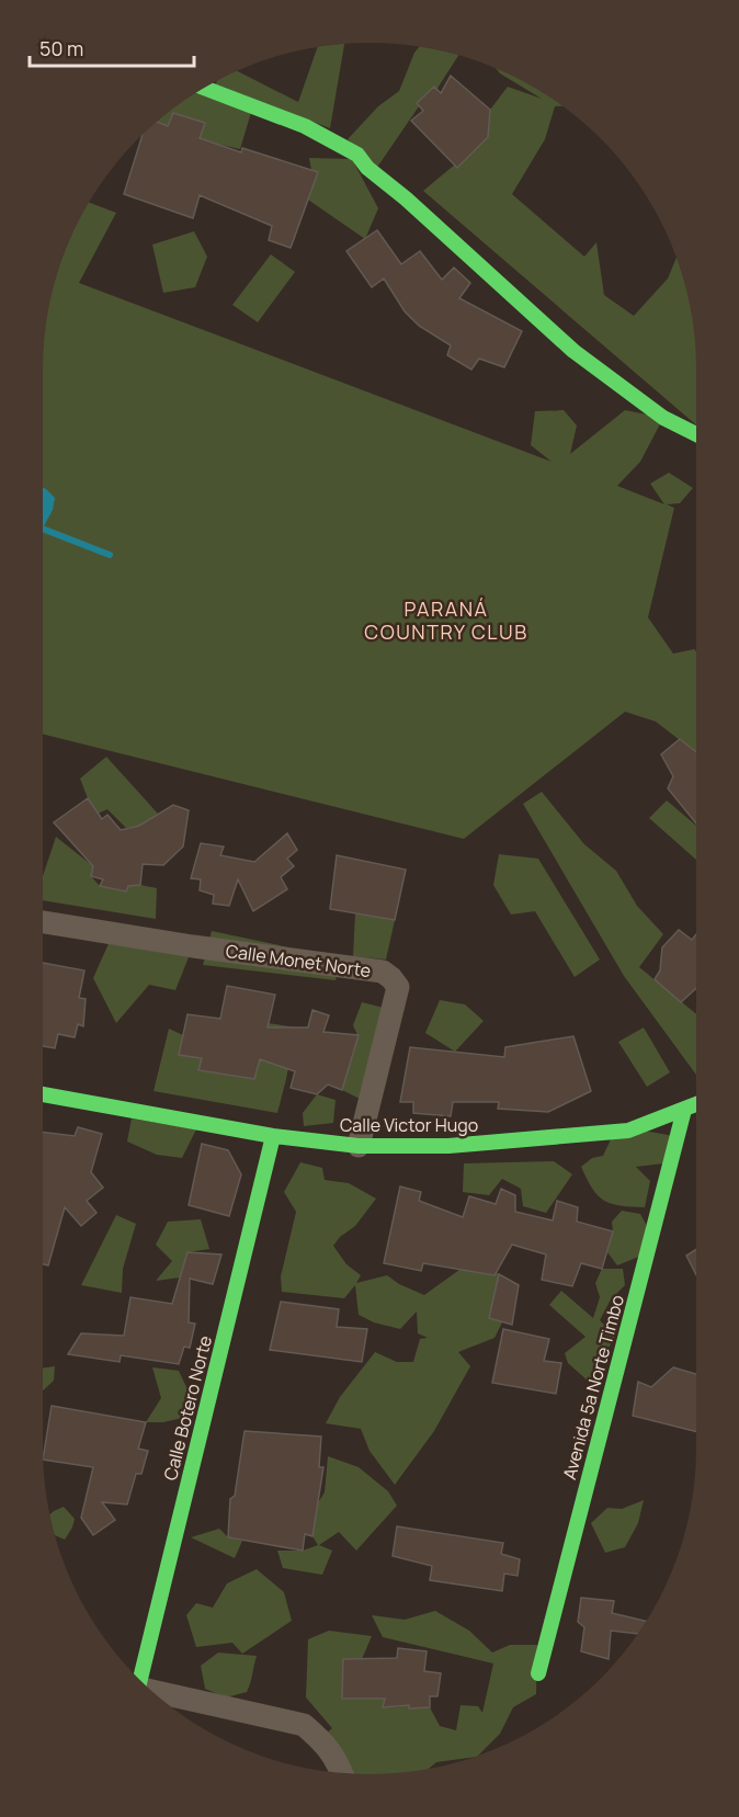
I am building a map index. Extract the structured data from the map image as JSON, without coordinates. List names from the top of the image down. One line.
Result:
{"streets":{"street":["Calle Monet Norte","Calle Victor Hugo","Avenida 5a Norte Timbo","Calle Botero Norte"]},"crossings":[["Calle Monet Norte","Calle Victor Hugo"],["Calle Victor Hugo","Avenida 5a Norte Timbo"],["Calle Victor Hugo","Calle Botero Norte"]],"districts":["PARANÁ COUNTRY CLUB"],"scale_bar":"50 m"}
